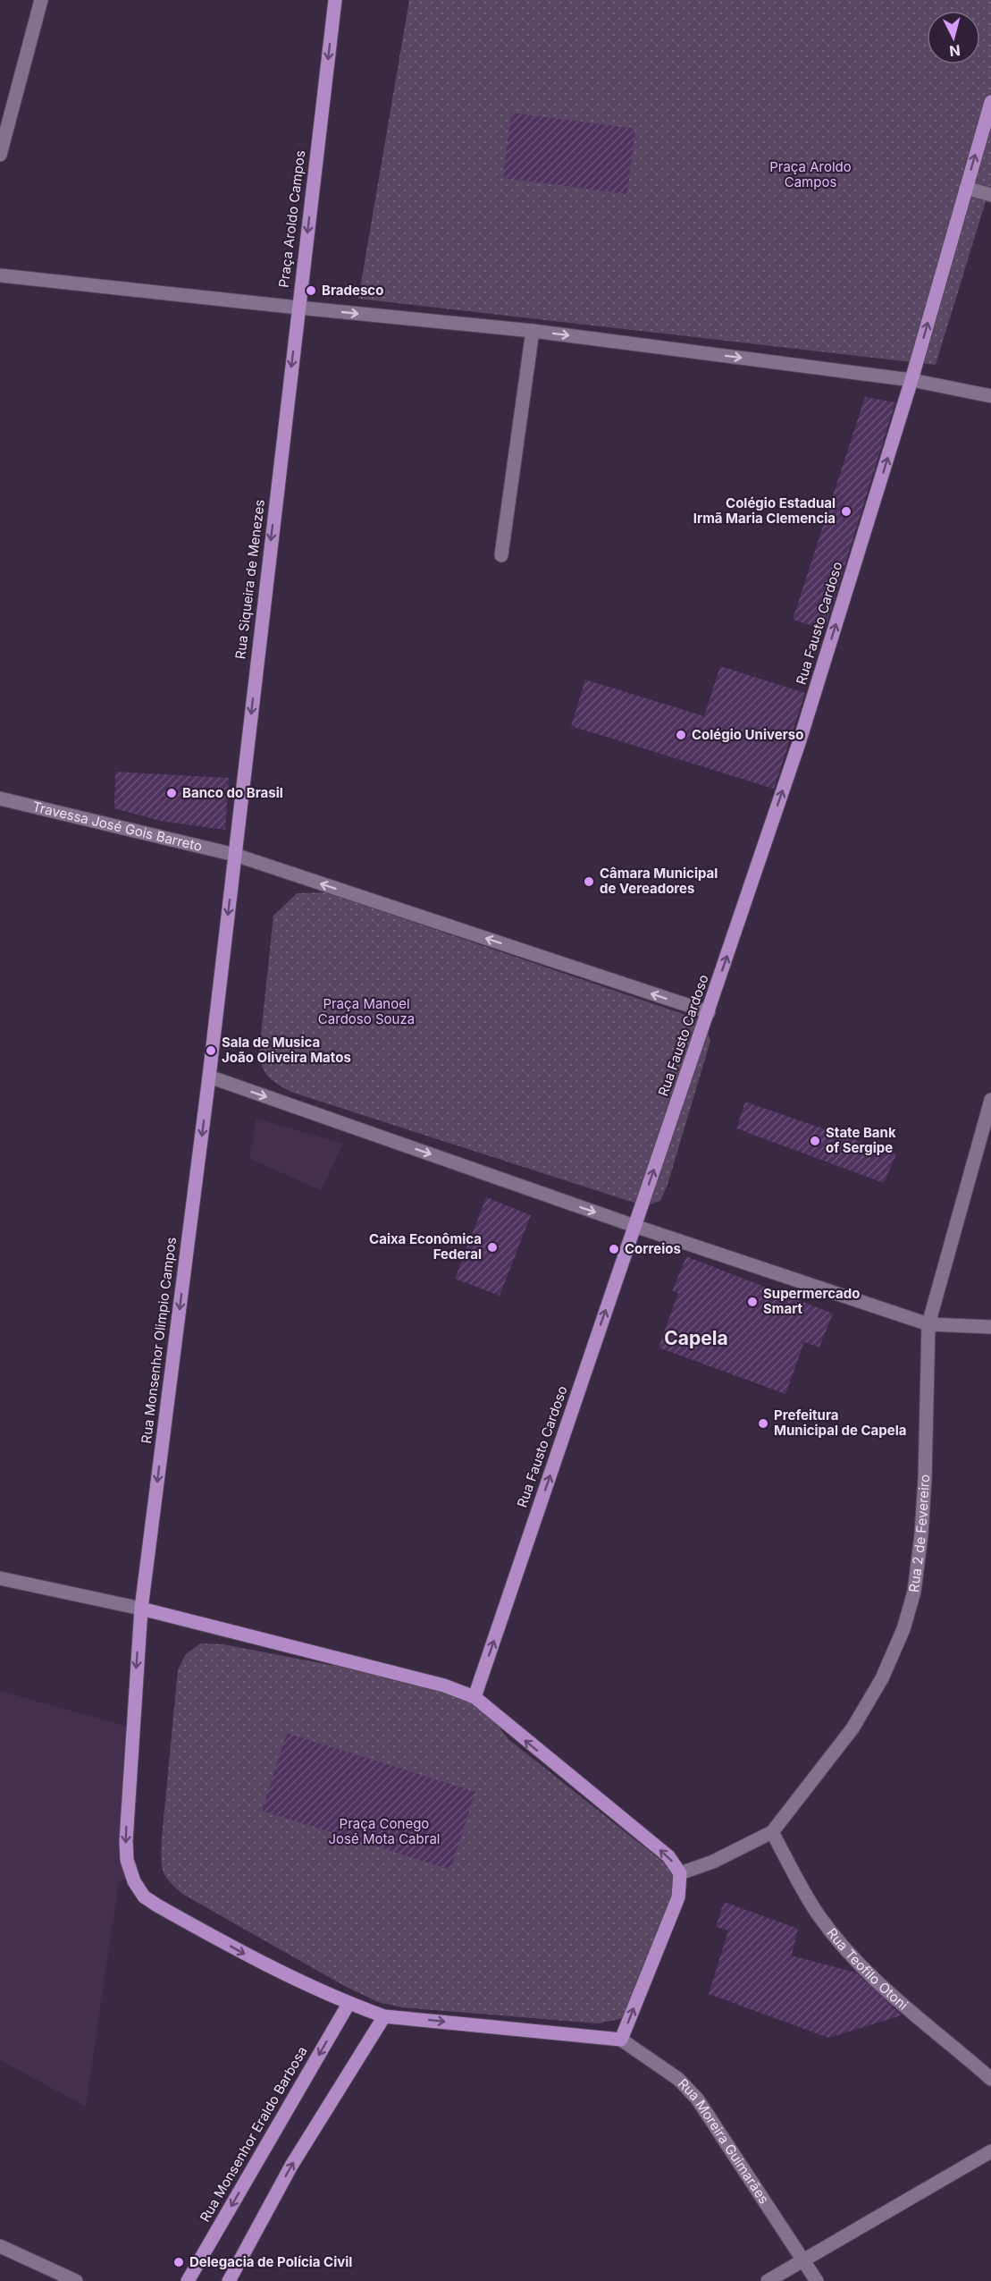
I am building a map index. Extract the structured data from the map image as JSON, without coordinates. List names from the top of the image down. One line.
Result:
{"streets":{"main road":["Praça Aroldo Campos","Rua Siqueira de Menezes","Rua Fausto Cardoso","Rua Monsenhor Olimpio Campos","Rua Monsenhor Eraldo Barbosa"],"street":["Travessa José Gois Barreto","Rua 2 de Fevereiro","Rua Teofilo Otoni","Rua Moreira Guimarães"]},"crossings":[["Praça Aroldo Campos","Rua Siqueira de Menezes"],["Rua Siqueira de Menezes","Travessa José Gois Barreto"],["Rua 2 de Fevereiro","Rua Teofilo Otoni"]],"one_way":["Praça Aroldo Campos","Rua Siqueira de Menezes","Rua Fausto Cardoso","Rua Monsenhor Olimpio Campos"],"districts":["Capela"],"parks":["Praça Aroldo Campos","Praça Manoel Cardoso Souza","Praça Conego José Mota Cabral"],"places":["Bradesco","Colégio Estadual Irmã Maria Clemencia","Colégio Universo","Banco do Brasil","Câmara Municipal de Vereadores","Sala de Musica João Oliveira Matos","State Bank of Sergipe","Caixa Econômica Federal","Correios","Supermercado Smart","Prefeitura Municipal de Capela","Delegacia de Polícia Civil"],"north":"bottom"}
